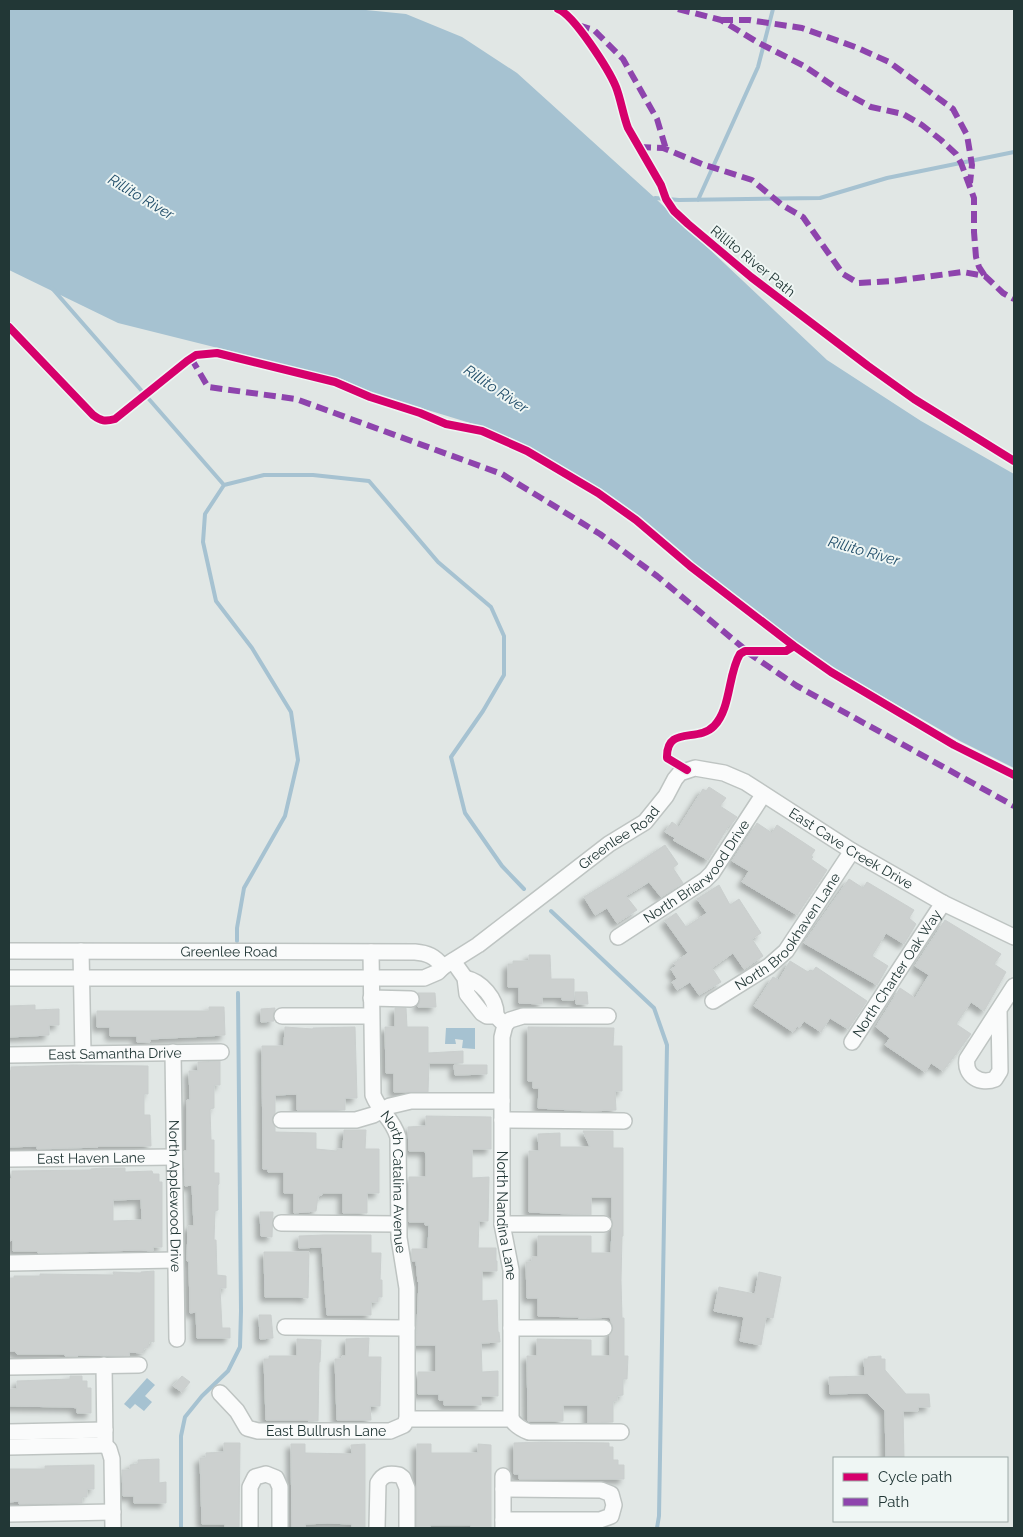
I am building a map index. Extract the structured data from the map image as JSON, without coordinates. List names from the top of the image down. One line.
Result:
{"streets":{"street":["Greenlee Road","East Cave Creek Drive","North Briarwood Drive","North Brookhaven Lane","North Charter Oak Way","East Samantha Drive","East Haven Lane","North Catalina Avenue","North Applewood Drive","North Nandina Lane","East Bullrush Lane"],"cycle path":["Rillito River Path"]},"crossings":[["Greenlee Road","East Cave Creek Drive"],["Greenlee Road","North Catalina Avenue"],["East Cave Creek Drive","North Briarwood Drive"],["East Cave Creek Drive","North Brookhaven Lane"],["East Cave Creek Drive","North Charter Oak Way"],["East Samantha Drive","North Applewood Drive"],["East Haven Lane","North Applewood Drive"],["North Catalina Avenue","East Bullrush Lane"]],"water":["Rillito River"],"legend":["Cycle path","Path"]}
